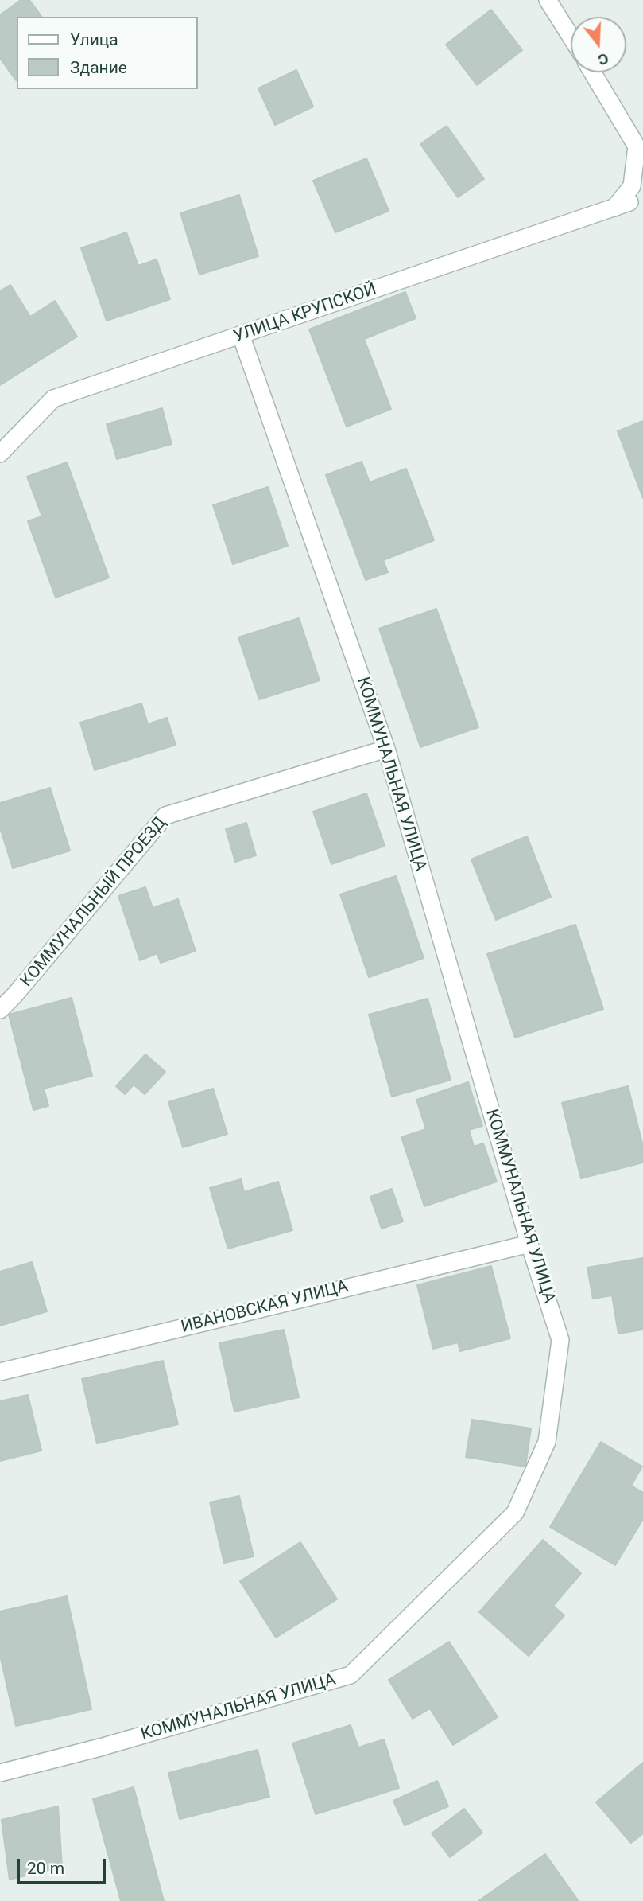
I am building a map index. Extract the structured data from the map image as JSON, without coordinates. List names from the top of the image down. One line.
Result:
{"streets":{"street":["УЛИЦА КРУПСКОЙ","КОММУНАЛЬНАЯ УЛИЦА","КОММУНАЛЬНЫЙ ПРОЕЗД","ИВАНОВСКАЯ УЛИЦА"]},"crossings":[["УЛИЦА КРУПСКОЙ","КОММУНАЛЬНАЯ УЛИЦА"],["КОММУНАЛЬНАЯ УЛИЦА","КОММУНАЛЬНЫЙ ПРОЕЗД"],["КОММУНАЛЬНАЯ УЛИЦА","ИВАНОВСКАЯ УЛИЦА"]],"legend":["Улица","Здание"],"scale_bar":"20 m","north":"bottom"}
